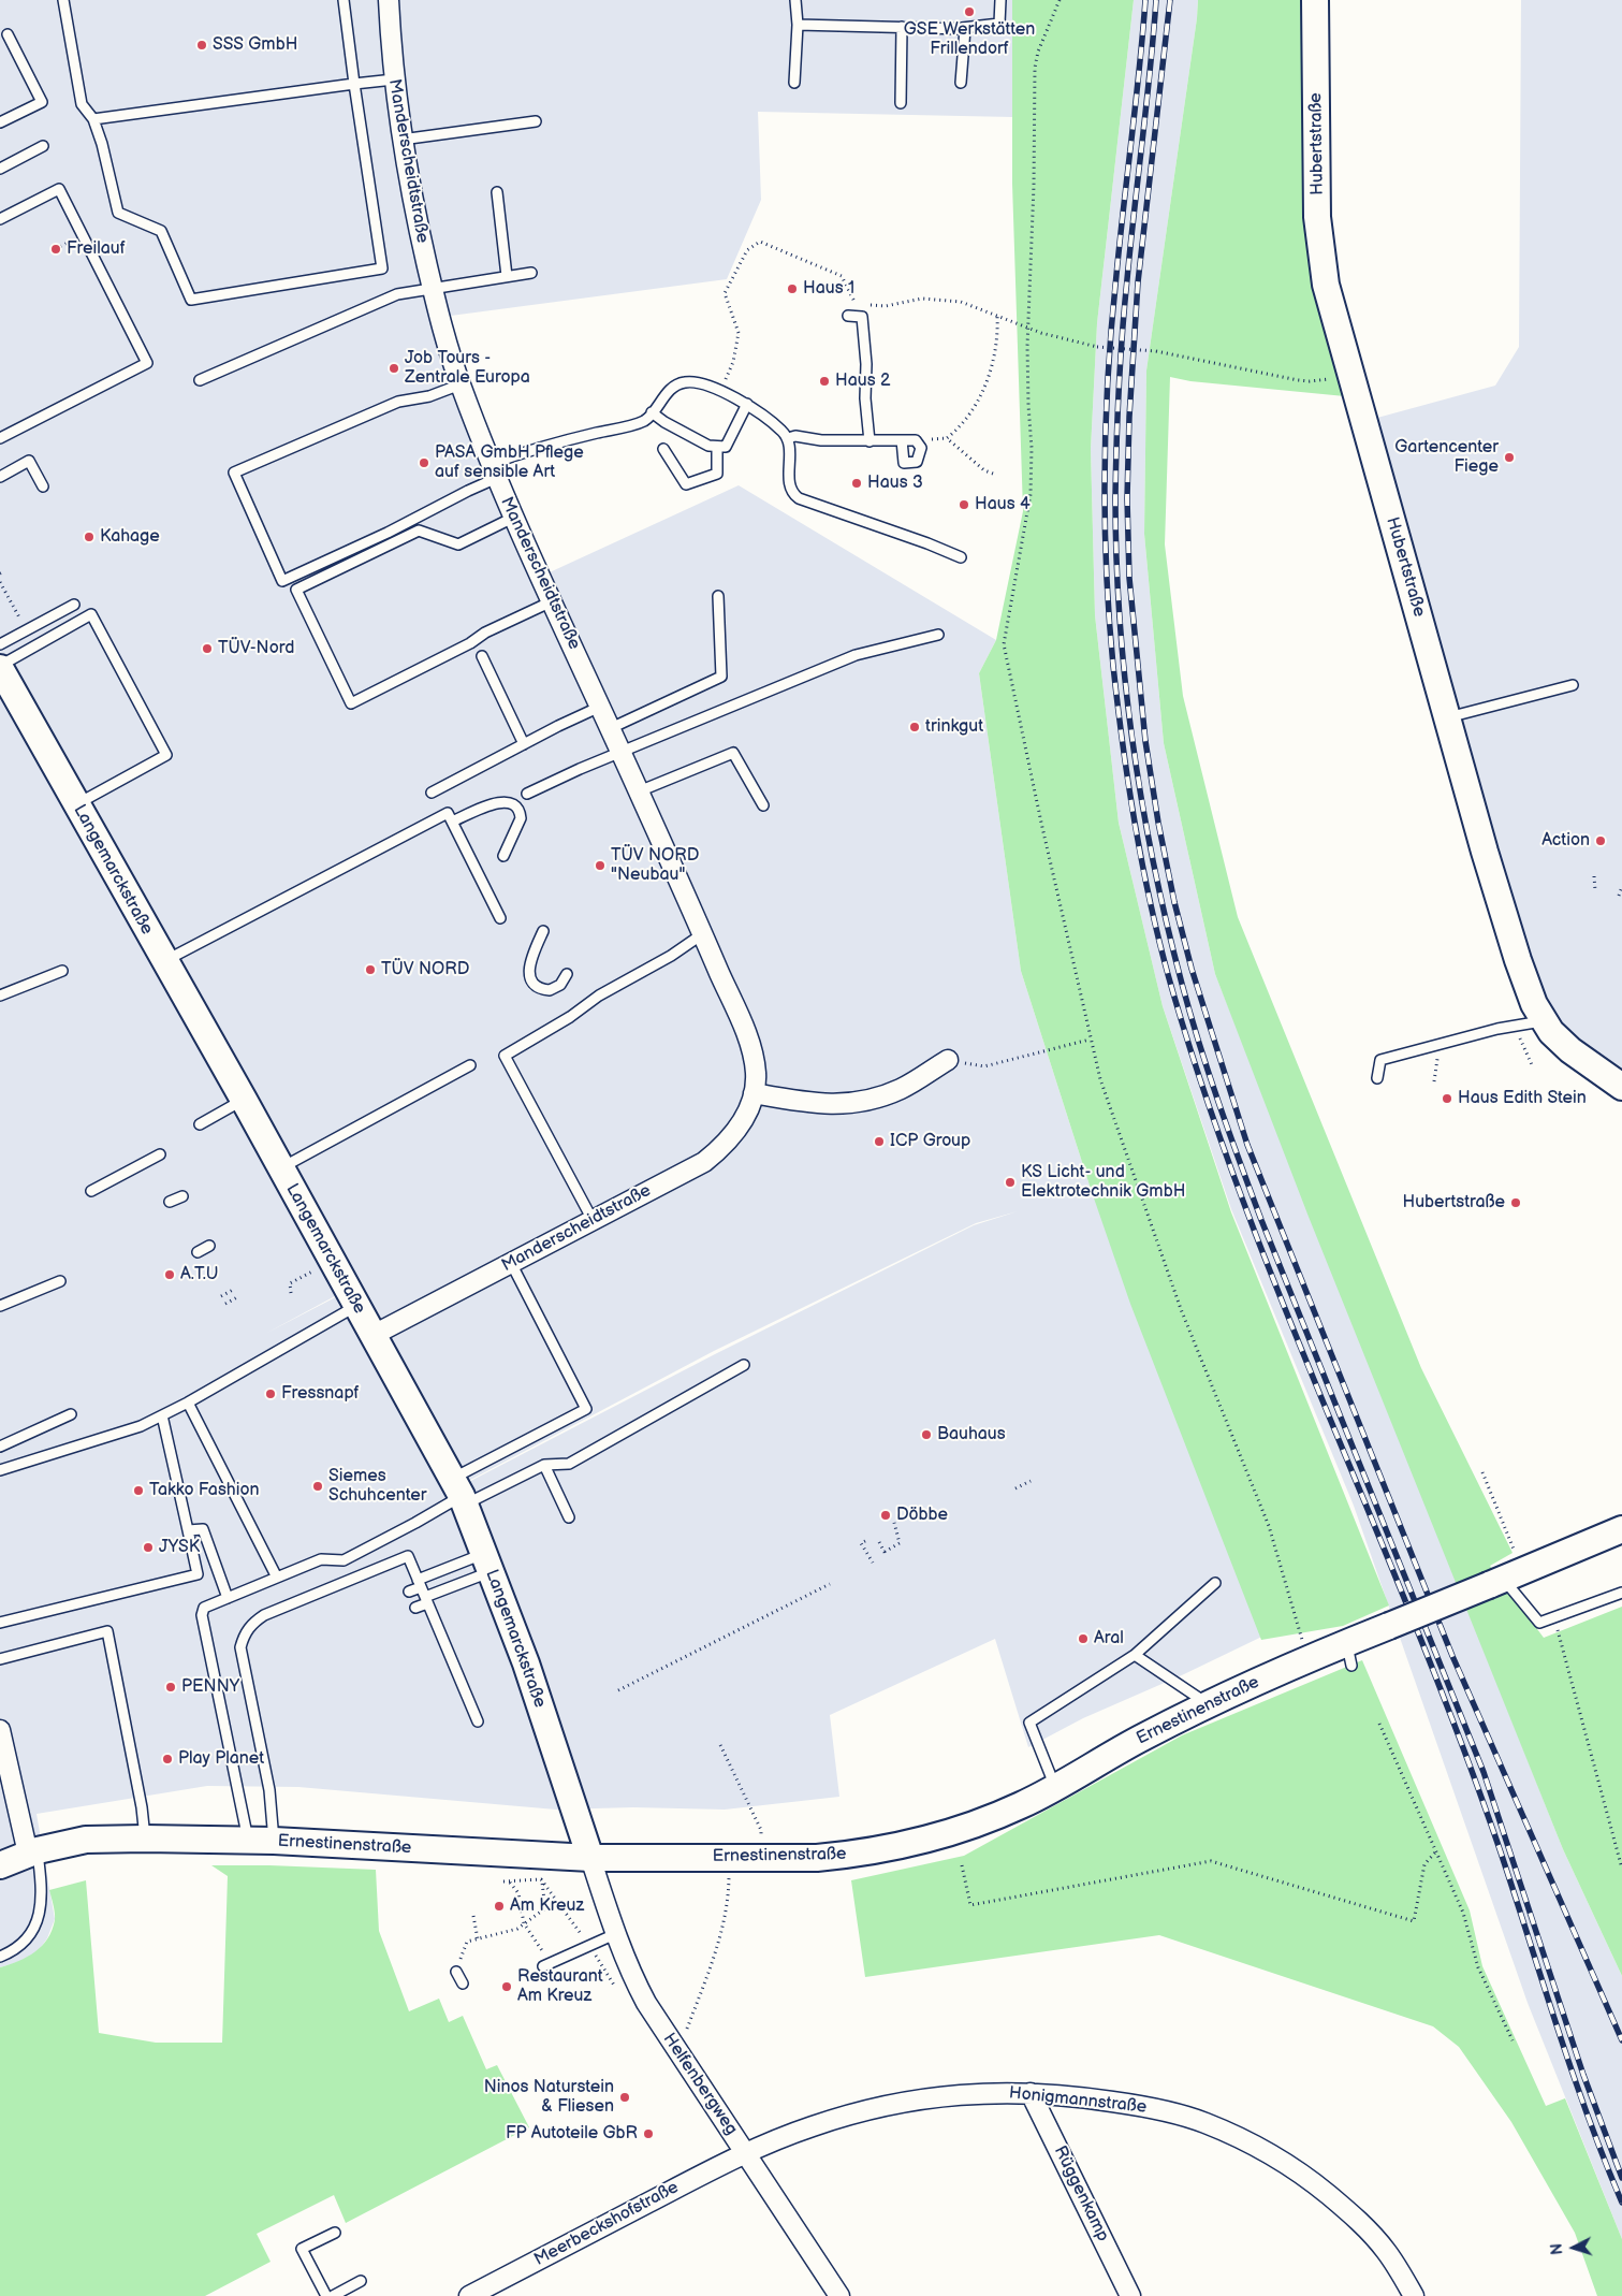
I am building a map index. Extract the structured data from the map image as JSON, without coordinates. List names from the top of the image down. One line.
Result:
{"streets":{"street":["Hubertstraße","Manderscheidtstraße","Langemarckstraße","Ernestinenstraße","Helfenbergweg","Honigmannstraße","Rüggenkamp","Meerbeckshofstraße"]},"crossings":[["Manderscheidtstraße","Langemarckstraße"],["Langemarckstraße","Ernestinenstraße"],["Langemarckstraße","Helfenbergweg"],["Ernestinenstraße","Helfenbergweg"],["Helfenbergweg","Honigmannstraße"],["Helfenbergweg","Meerbeckshofstraße"],["Honigmannstraße","Rüggenkamp"],["Honigmannstraße","Meerbeckshofstraße"]],"places":["GSE Werkstätten Frillendorf","SSS GmbH","Freilauf","Haus 1","Job Tours - Zentrale Europa","Haus 2","Gartencenter Fiege","PASA GmbH Pflege auf sensible Art","Haus 3","Haus 4","Kahage","TÜV-Nord","trinkgut","Action","TÜV NORD \"Neubau\"","TÜV NORD","Haus Edith Stein","ICP Group","KS Licht- und Elektrotechnik GmbH","Hubertstraße","A.T.U","Fressnapf","Bauhaus","Siemes Schuhcenter","Takko Fashion","Döbbe","JYSK","Aral","PENNY","Play Planet","Am Kreuz","Restaurant Am Kreuz","Ninos Naturstein & Fliesen","FP Autoteile GbR"],"north":"left"}
